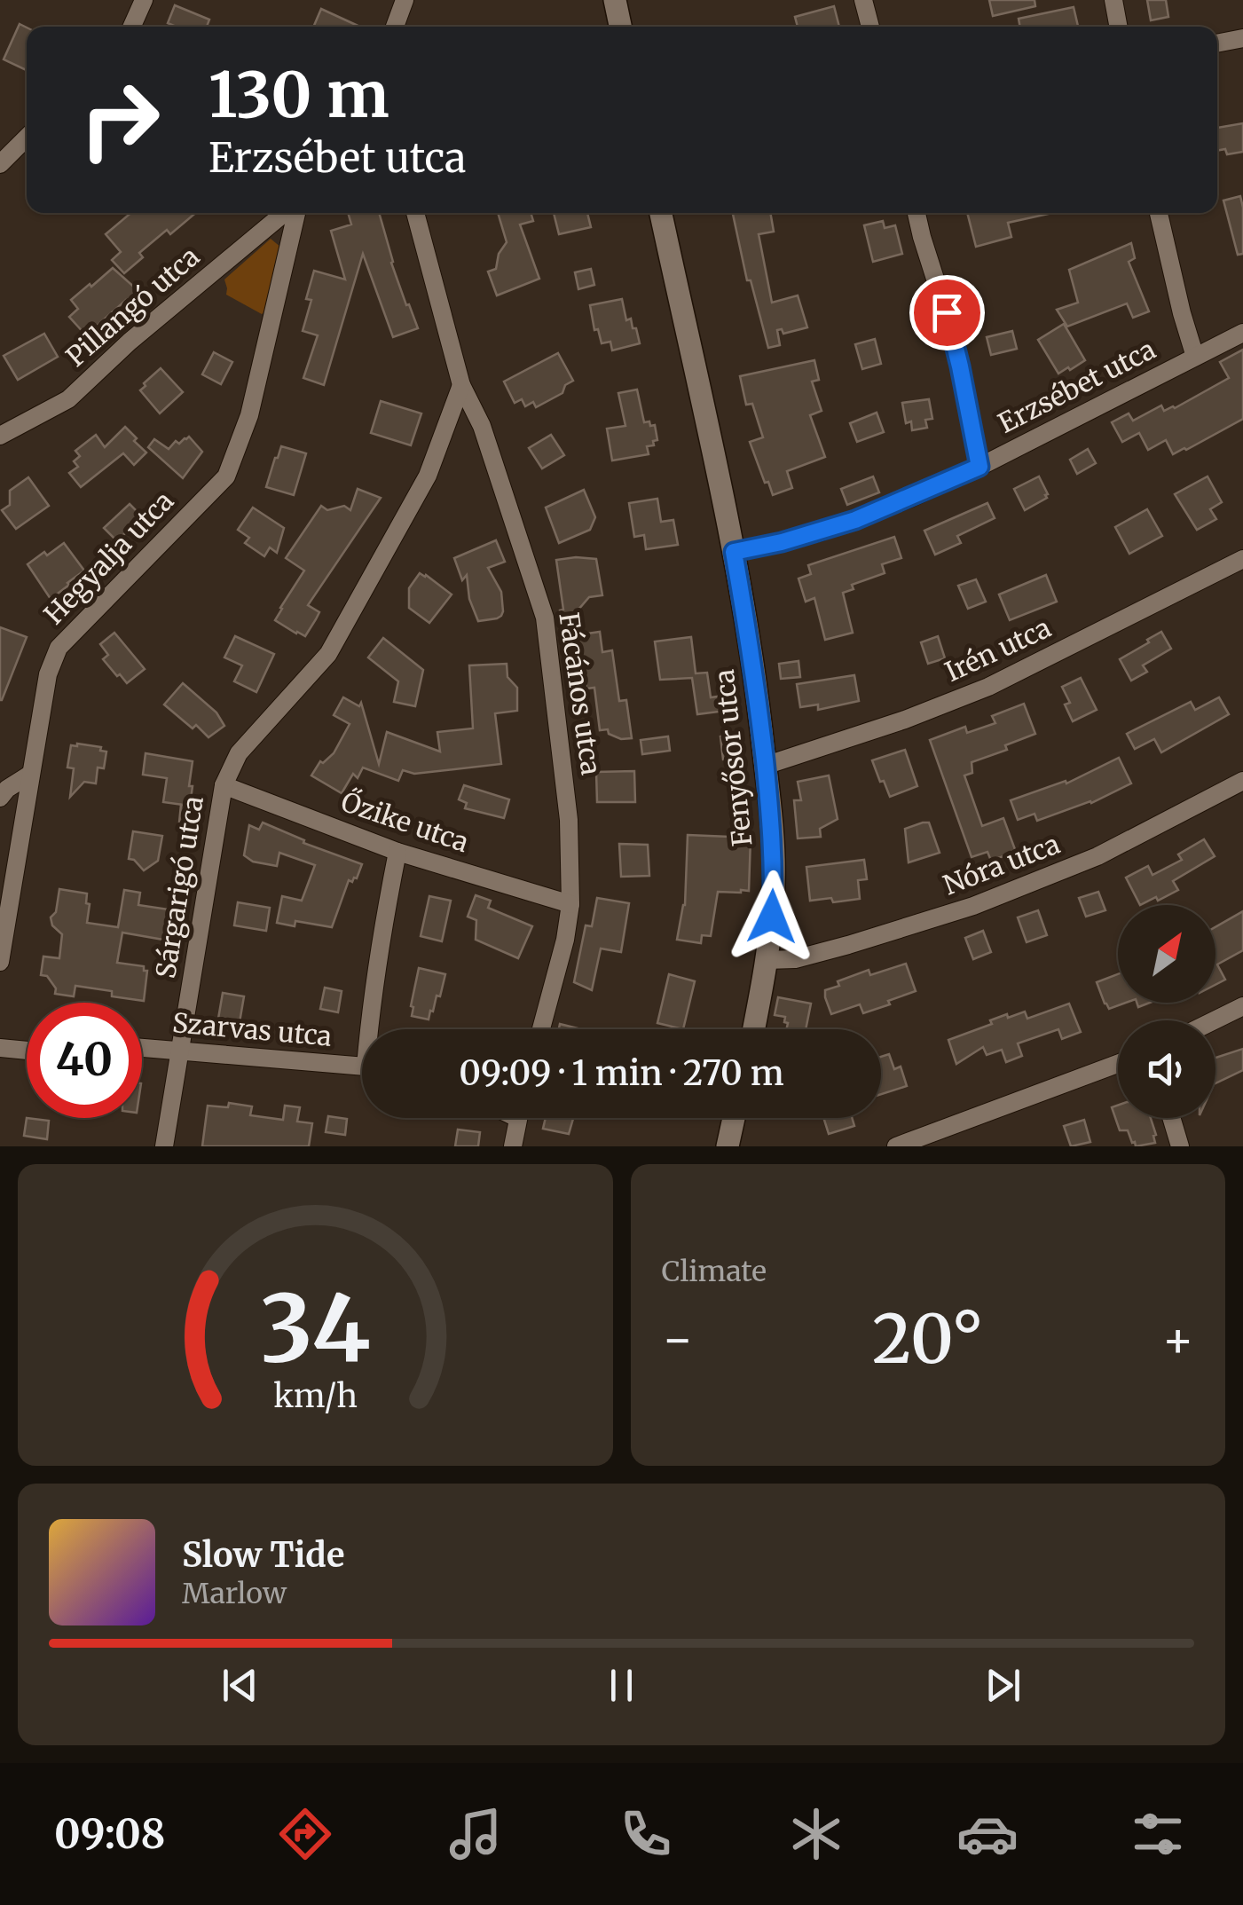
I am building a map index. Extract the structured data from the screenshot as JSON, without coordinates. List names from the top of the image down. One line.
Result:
{"streets":{"street":["Pillangó utca","Erzsébet utca","Hegyalja utca","Irén utca","Fácános utca","Fenyősor utca","Őzike utca","Nóra utca","Sárgarigó utca","Szarvas utca"]},"crossings":[["Erzsébet utca","Fenyősor utca"],["Irén utca","Fenyősor utca"],["Fácános utca","Őzike utca"],["Fácános utca","Sárgarigó utca"],["Fenyősor utca","Nóra utca"],["Őzike utca","Sárgarigó utca"],["Sárgarigó utca","Szarvas utca"]],"north":"top right","page":{"turn":["130 m","Erzsébet utca"],"limit":"40","trip":"09:09 · 1 min · 270 m","tile":"Climate","heat":["−","20°","+"],"song":["Slow Tide","Marlow"],"tabs":"09:08","gauge":["34","km/h"]}}
